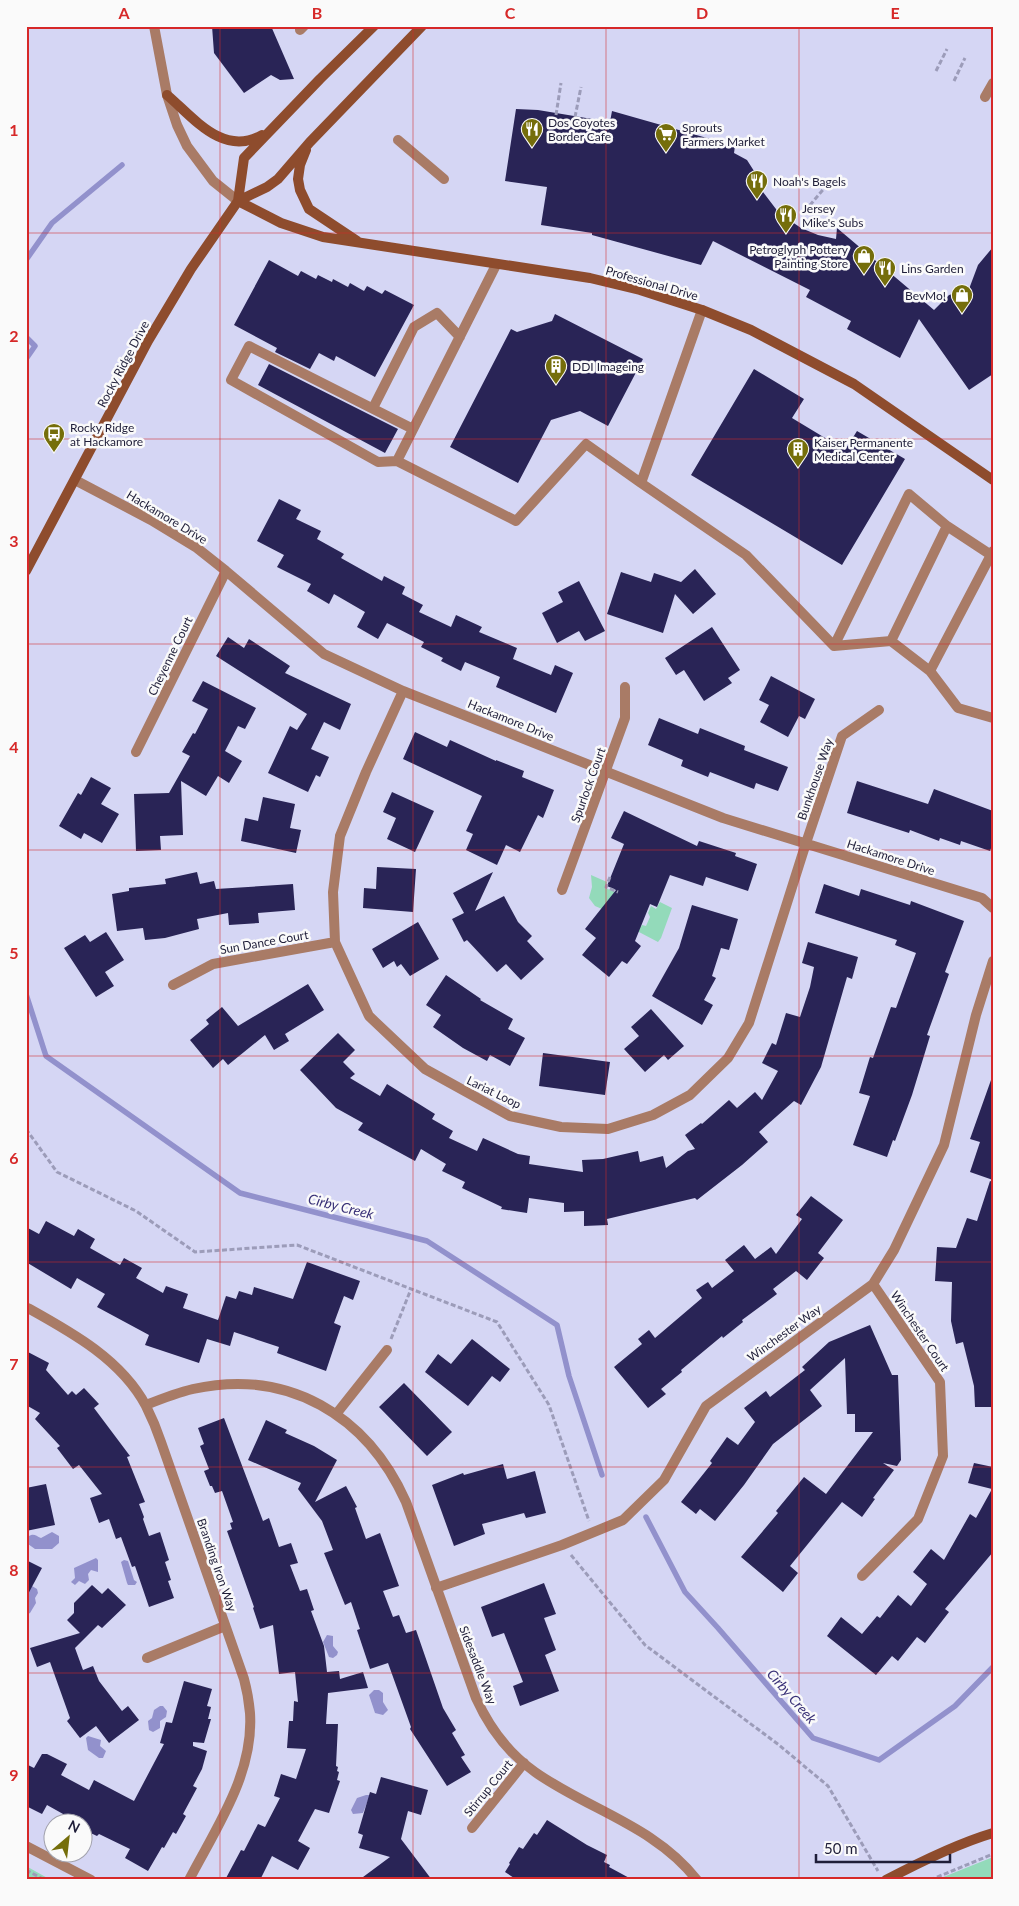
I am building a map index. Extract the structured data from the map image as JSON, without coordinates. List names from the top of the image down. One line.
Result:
{"streets":{"main road":["Professional Drive","Rocky Ridge Drive"],"street":["Hackamore Drive","Cheyenne Court","Bunkhouse Way","Spurlock Court","Sun Dance Court","Lariat Loop","Winchester Court","Winchester Way","Branding Iron Way","Sidesaddle Way","Stirrup Court"]},"crossings":[["Professional Drive","Rocky Ridge Drive"],["Rocky Ridge Drive","Hackamore Drive"],["Hackamore Drive","Cheyenne Court"],["Hackamore Drive","Bunkhouse Way"],["Hackamore Drive","Spurlock Court"],["Hackamore Drive","Lariat Loop"],["Bunkhouse Way","Lariat Loop"],["Sun Dance Court","Lariat Loop"],["Winchester Court","Winchester Way"],["Winchester Way","Sidesaddle Way"],["Branding Iron Way","Sidesaddle Way"],["Sidesaddle Way","Stirrup Court"]],"water":["Cirby Creek"],"places":{"restaurant":["Dos Coyotes Border Cafe","Noah's Bagels","Jersey Mike's Subs","Lins Garden"],"supermarket":["Sprouts Farmers Market"],"shop":["Petroglyph Pottery Painting Store","BevMo!"],"building":["DDI Imageing","Kaiser Permanente Medical Center"],"bus stop":["Rocky Ridge at Hackamore"]},"scale_bar":"50 m","north":"top right","grid":{"columns":["A","B","C","D","E"],"rows":["1","2","3","4","5","6","7","8","9"]}}
